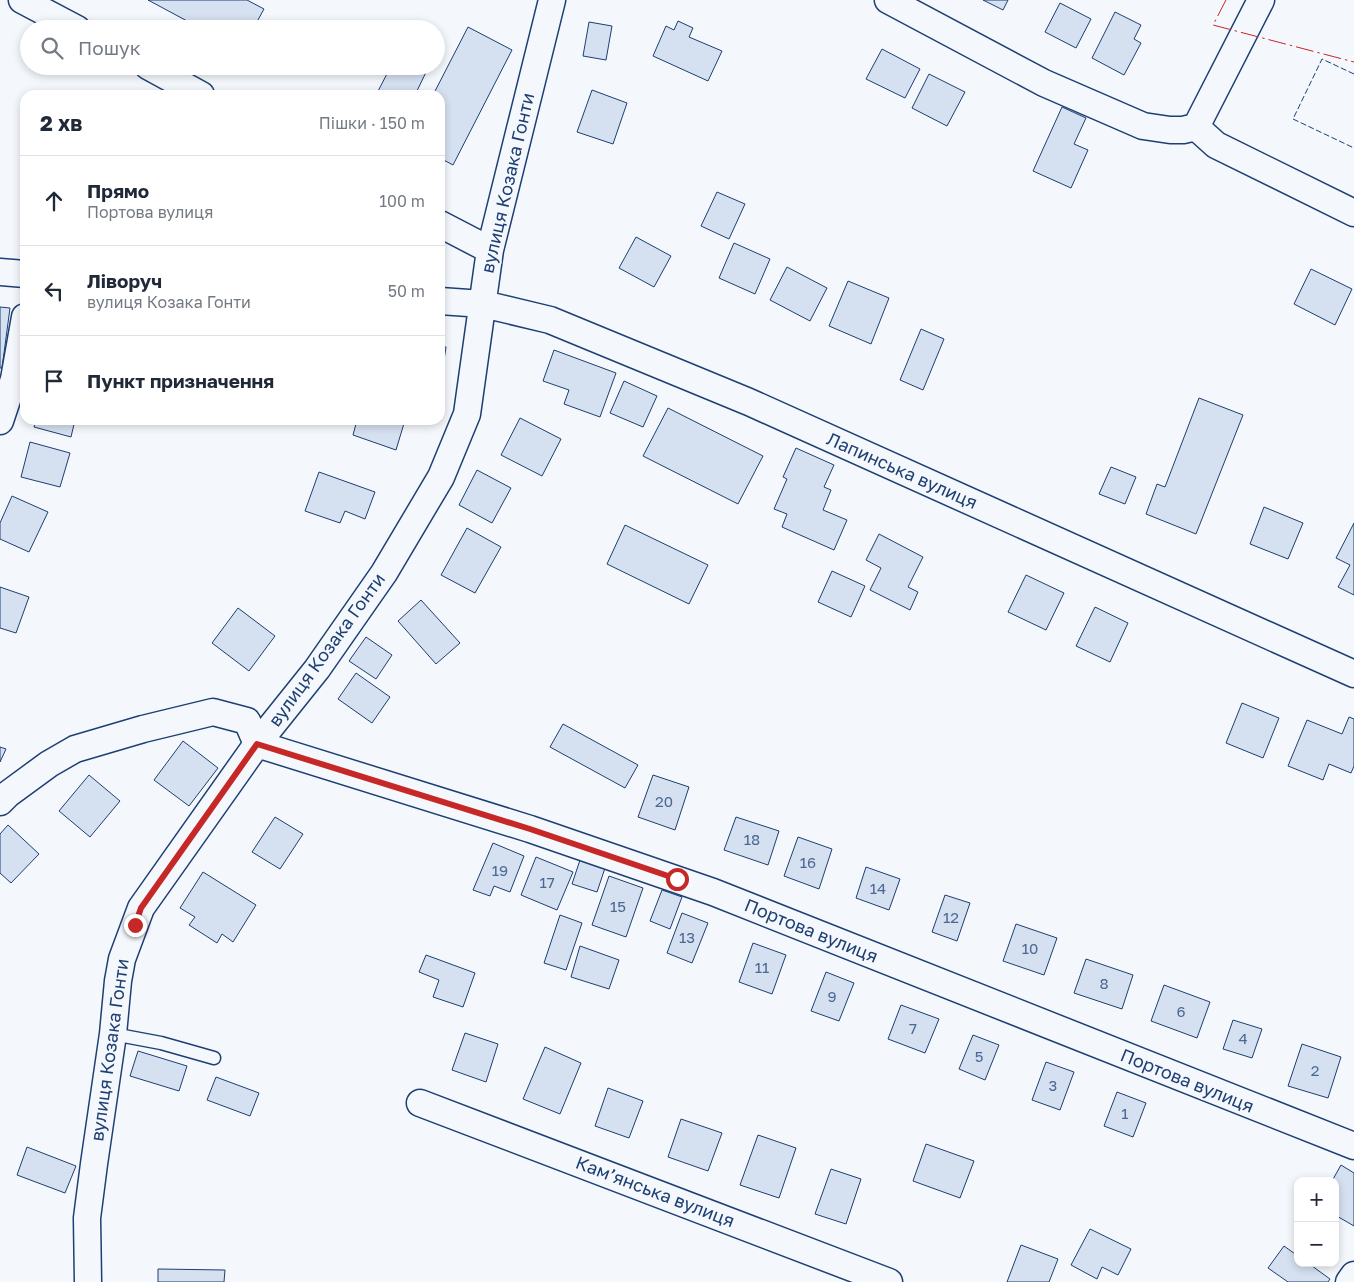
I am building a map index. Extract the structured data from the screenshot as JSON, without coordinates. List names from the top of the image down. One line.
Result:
{"streets":{"street":["вулиця Козака Гонти","Лапинська вулиця","Портова вулиця","Камʼянська вулиця"]},"crossings":[["вулиця Козака Гонти","Лапинська вулиця"],["вулиця Козака Гонти","Портова вулиця"]],"house_numbers":["20","18","16","19","17","14","15","12","13","10","11","8","9","6","7","4","5","2","3","1"],"page":{"search":"Пошук","heading":["2 хв","Пішки · 150 m"],"list":[["Прямо","Портова вулиця","100 m"],["Ліворуч","вулиця Козака Гонти","50 m"],"Пункт призначення"],"map_buttons":["+","−"]}}
